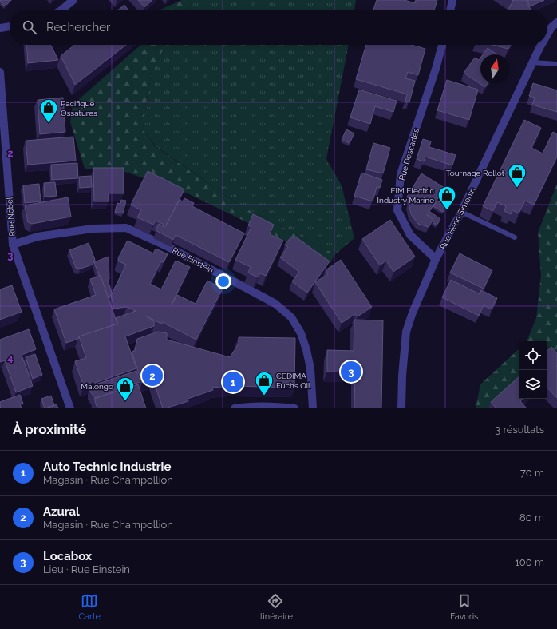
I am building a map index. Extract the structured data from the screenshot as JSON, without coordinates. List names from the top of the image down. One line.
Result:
{"streets":{"street":["Rue Descartes","Rue Nobel","Rue Henri Simonin","Rue Einstein"]},"crossings":[["Rue Descartes","Rue Henri Simonin"],["Rue Nobel","Rue Einstein"]],"places":{"shop":["Pacifique Ossatures","Tournage Rollot","EIM Electric Industry Marine","CEDIMA Fuchs Oil","Malongo"]},"north":"top","page":{"search":"Rechercher","pins":["3","2","1"],"heading":["À proximité","3 résultats"],"list":[{"mark":"1","name":"Auto Technic Industrie","note":"Magasin · Rue Champollion","value":"70 m"},{"mark":"2","name":"Azural","note":"Magasin · Rue Champollion","value":"80 m"},{"mark":"3","name":"Locabox","note":"Lieu · Rue Einstein","value":"100 m"}],"nav":["Carte","Itinéraire","Favoris"]},"grid":{"rows":["2","3","4"]}}
